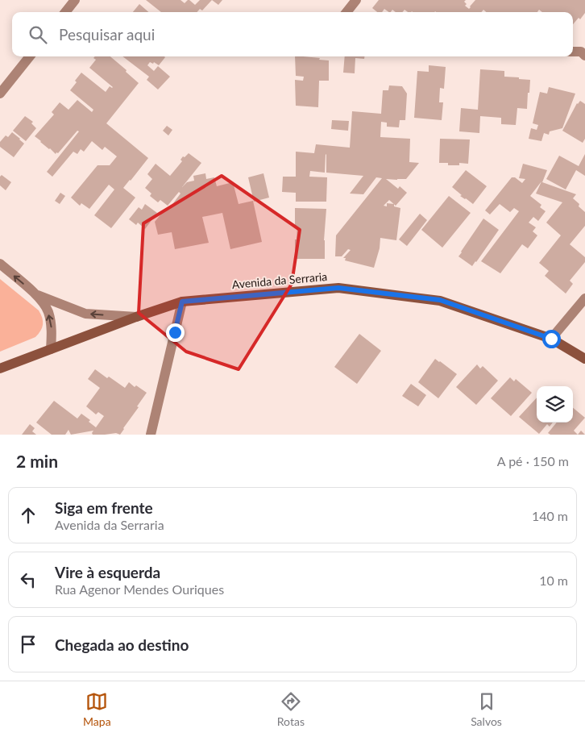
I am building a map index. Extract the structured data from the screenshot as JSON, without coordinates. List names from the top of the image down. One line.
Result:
{"streets":{"main road":["Avenida da Serraria"]},"page":{"search":"Pesquisar aqui","heading":["2 min","A pé · 150 m"],"list":[["Siga em frente","Avenida da Serraria","140 m"],["Vire à esquerda","Rua Agenor Mendes Ouriques","10 m"],"Chegada ao destino"],"nav":["Mapa","Rotas","Salvos"]}}
